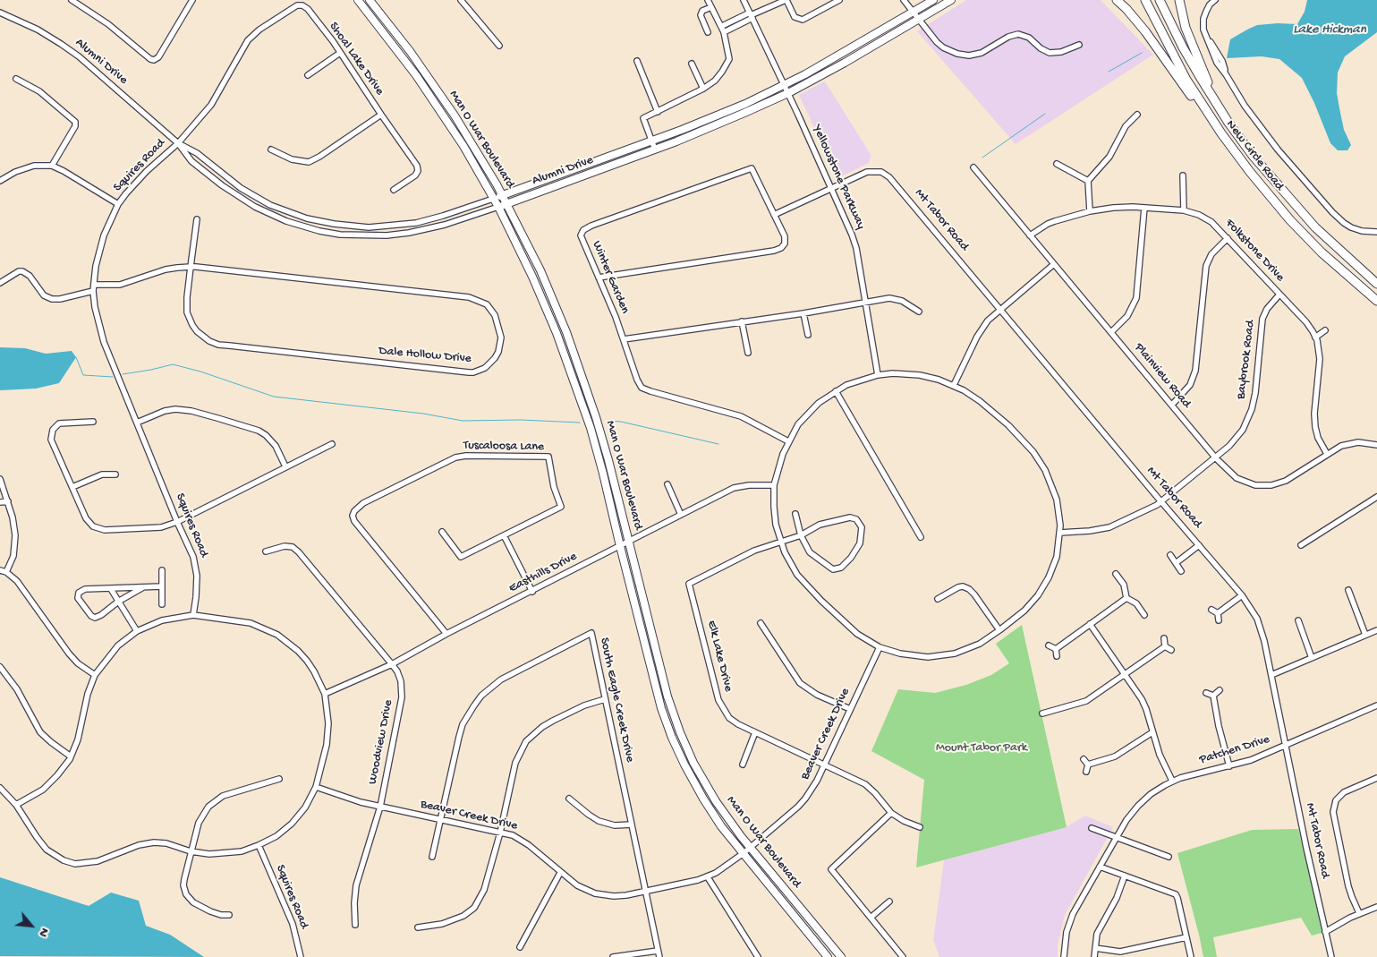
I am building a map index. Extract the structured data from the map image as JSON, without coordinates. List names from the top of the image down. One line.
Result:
{"streets":{"highway":["New Circle Road"],"main road":["Alumni Drive","Man O War Boulevard"],"street":["Shoal Lake Drive","Squires Road","Yellowstone Parkway","Mt Tabor Road","Folkstone Drive","Winter Garden","Dale Hollow Drive","Baybrook Road","Plainview Road","Tuscaloosa Lane","Easthills Drive","Elk Lake Drive","South Eagle Creek Drive","Beaver Creek Drive","Woodview Drive","Patchen Drive"]},"crossings":[["Shoal Lake Drive","Alumni Drive"],["Shoal Lake Drive","Squires Road"],["Alumni Drive","Man O War Boulevard"],["Alumni Drive","Squires Road"],["Alumni Drive","Yellowstone Parkway"],["Man O War Boulevard","Easthills Drive"],["Man O War Boulevard","Beaver Creek Drive"],["Squires Road","Dale Hollow Drive"],["Yellowstone Parkway","Mt Tabor Road"],["Mt Tabor Road","Baybrook Road"],["Mt Tabor Road","Patchen Drive"],["Folkstone Drive","Baybrook Road"],["Folkstone Drive","Plainview Road"],["Baybrook Road","Plainview Road"],["Tuscaloosa Lane","Easthills Drive"],["Easthills Drive","Woodview Drive"],["Elk Lake Drive","Beaver Creek Drive"],["South Eagle Creek Drive","Beaver Creek Drive"],["Beaver Creek Drive","Woodview Drive"]],"water":["Lake Hickman"],"parks":["Mount Tabor Park"],"north":"bottom right"}
